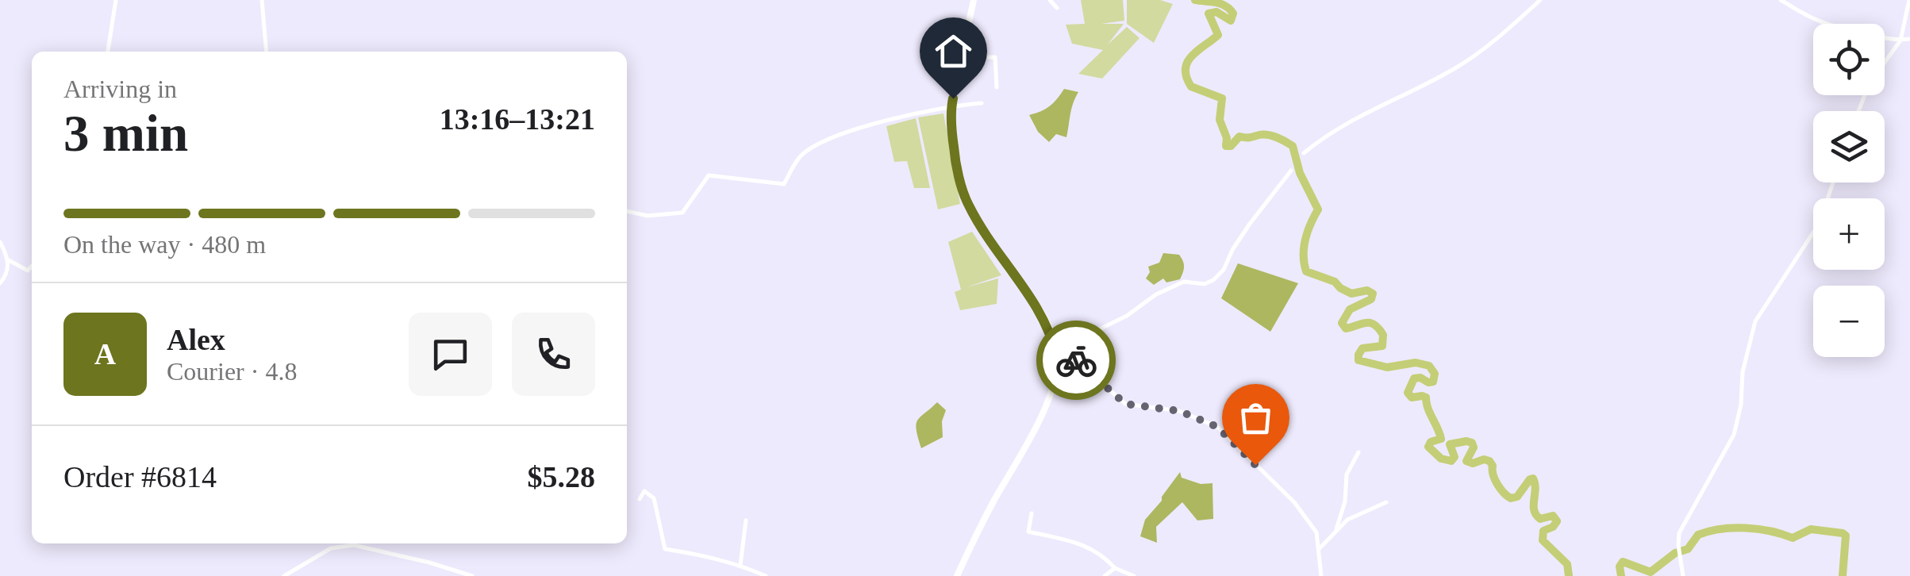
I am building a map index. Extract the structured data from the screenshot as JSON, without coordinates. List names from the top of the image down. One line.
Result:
{"page":{"map_buttons":["+","−"],"heading":["3 min","Arriving in","13:16–13:21"],"panel":["Alex","Courier · 4.8","Order #6814","$5.28"],"bar":"On the way · 480 m","round":"A"}}
